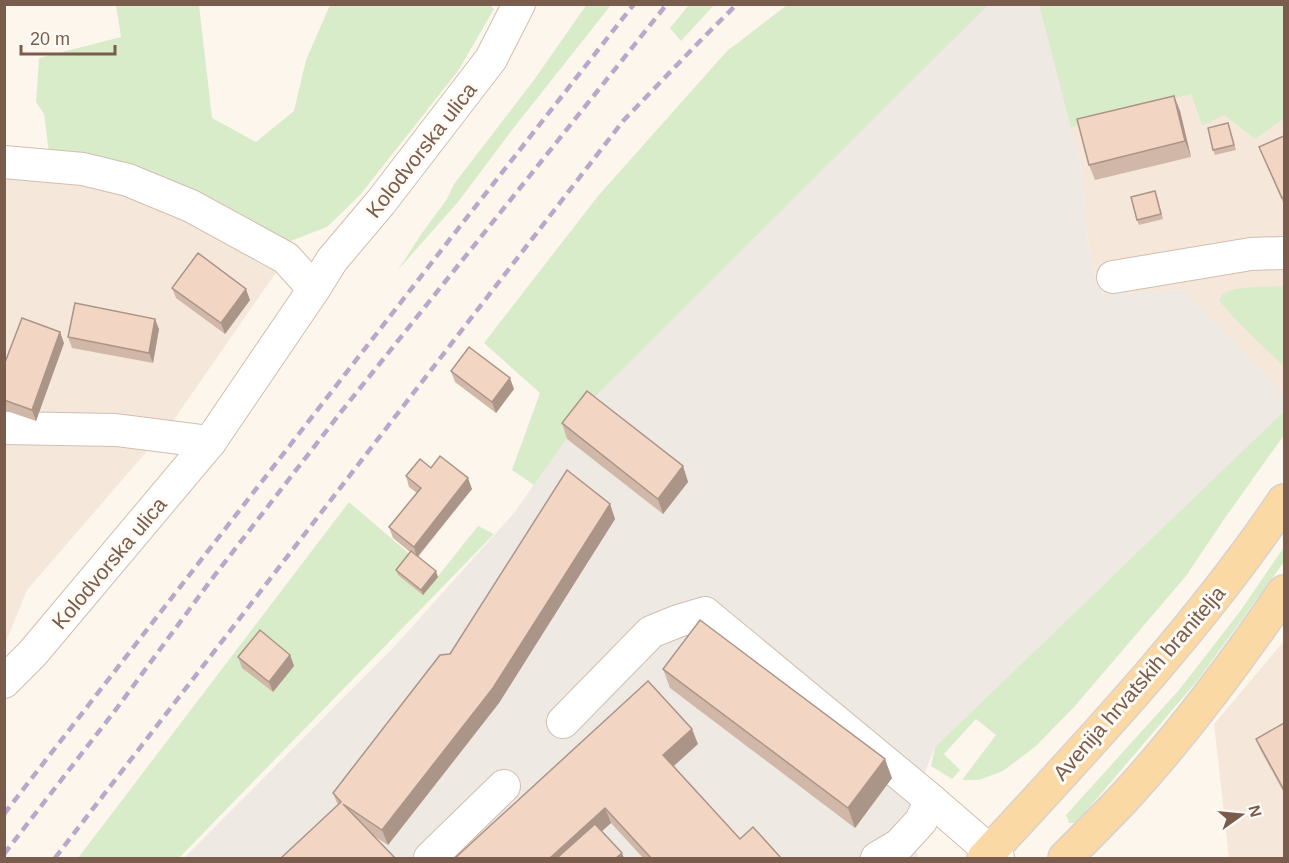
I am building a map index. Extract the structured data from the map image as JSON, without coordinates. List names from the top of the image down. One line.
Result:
{"streets":{"main road":["Avenija hrvatskih branitelja"],"street":["Kolodvorska ulica"]},"scale_bar":"20 m","north":"right"}
